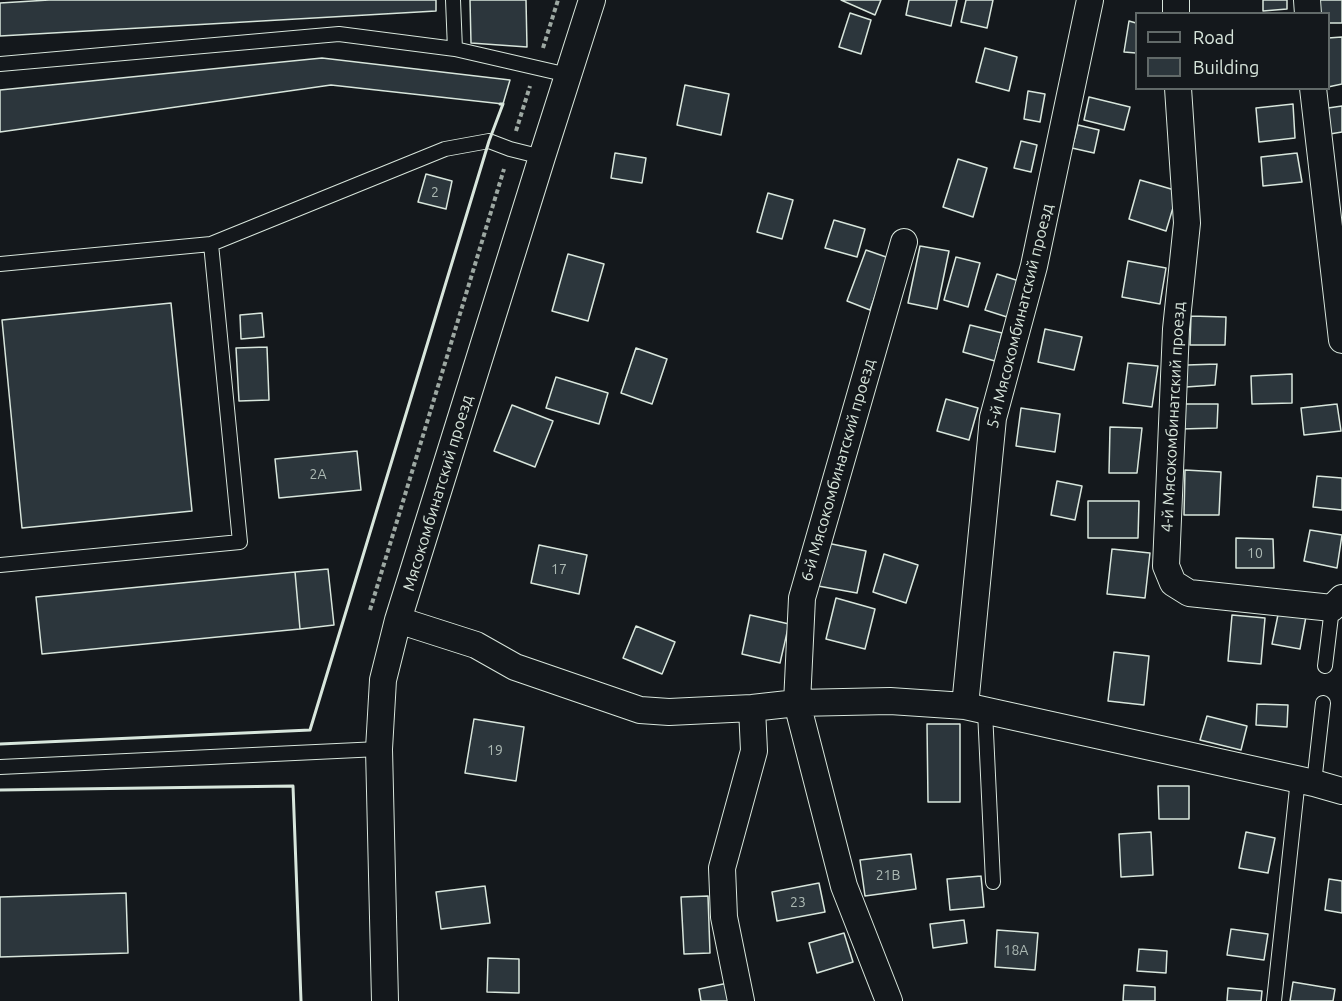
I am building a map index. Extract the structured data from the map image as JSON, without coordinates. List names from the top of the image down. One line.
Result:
{"streets":{"street":["5-й Мясокомбинатский проезд","4-й Мясокомбинатский проезд","6-й Мясокомбинатский проезд","Мясокомбинатский проезд"]},"house_numbers":["2","2А","10","17","19","21В","23","18А"],"legend":["Road","Building"]}
